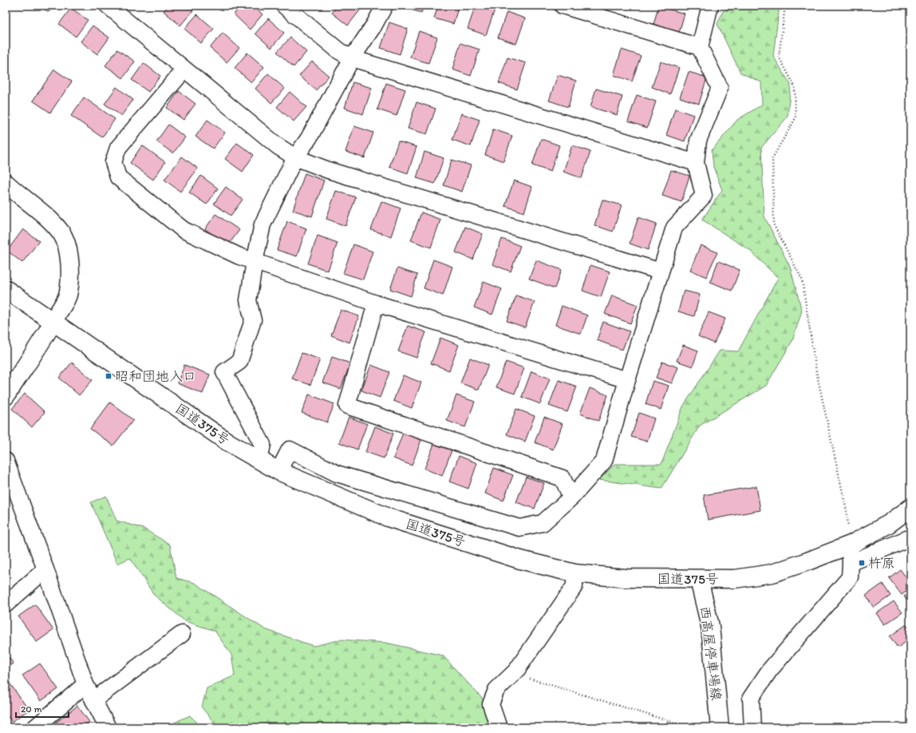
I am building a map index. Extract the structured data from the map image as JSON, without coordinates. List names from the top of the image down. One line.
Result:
{"streets":{"main road":["国道375号","西高屋停車場線"]},"crossings":[["国道375号","西高屋停車場線"]],"places":{"transit":["昭和団地入口","杵原"]},"scale_bar":"20 m"}
